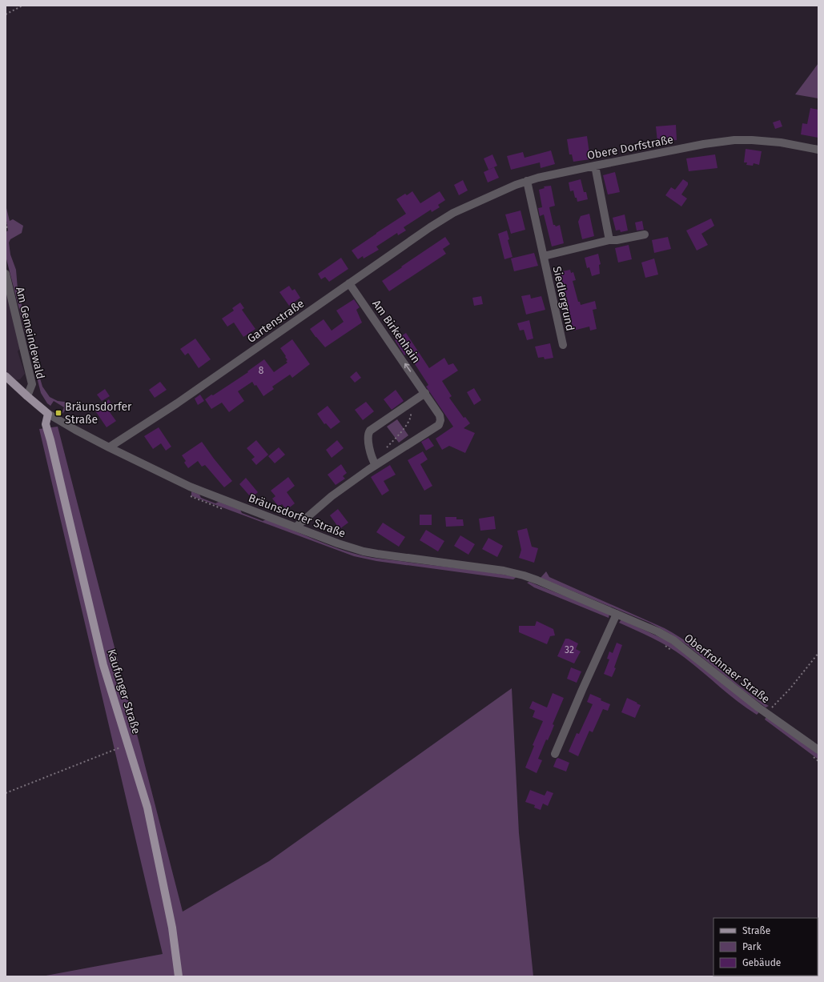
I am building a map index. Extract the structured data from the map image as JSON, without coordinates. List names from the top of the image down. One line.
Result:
{"streets":{"main road":["Kaufunger Straße"],"street":["Obere Dorfstraße","Siedlergrund","Gartenstraße","Am Birkenhain","Am Gemeindewald","Bräunsdorfer Straße","Oberfrohnaer Straße"]},"crossings":[["Obere Dorfstraße","Siedlergrund"],["Obere Dorfstraße","Gartenstraße"],["Gartenstraße","Am Birkenhain"],["Gartenstraße","Bräunsdorfer Straße"],["Am Birkenhain","Bräunsdorfer Straße"],["Bräunsdorfer Straße","Oberfrohnaer Straße"],["Bräunsdorfer Straße","Kaufunger Straße"]],"one_way":["Am Birkenhain"],"places":{"transit":["Bräunsdorfer Straße"]},"house_numbers":["8","32"],"legend":["Straße","Park","Gebäude"]}
